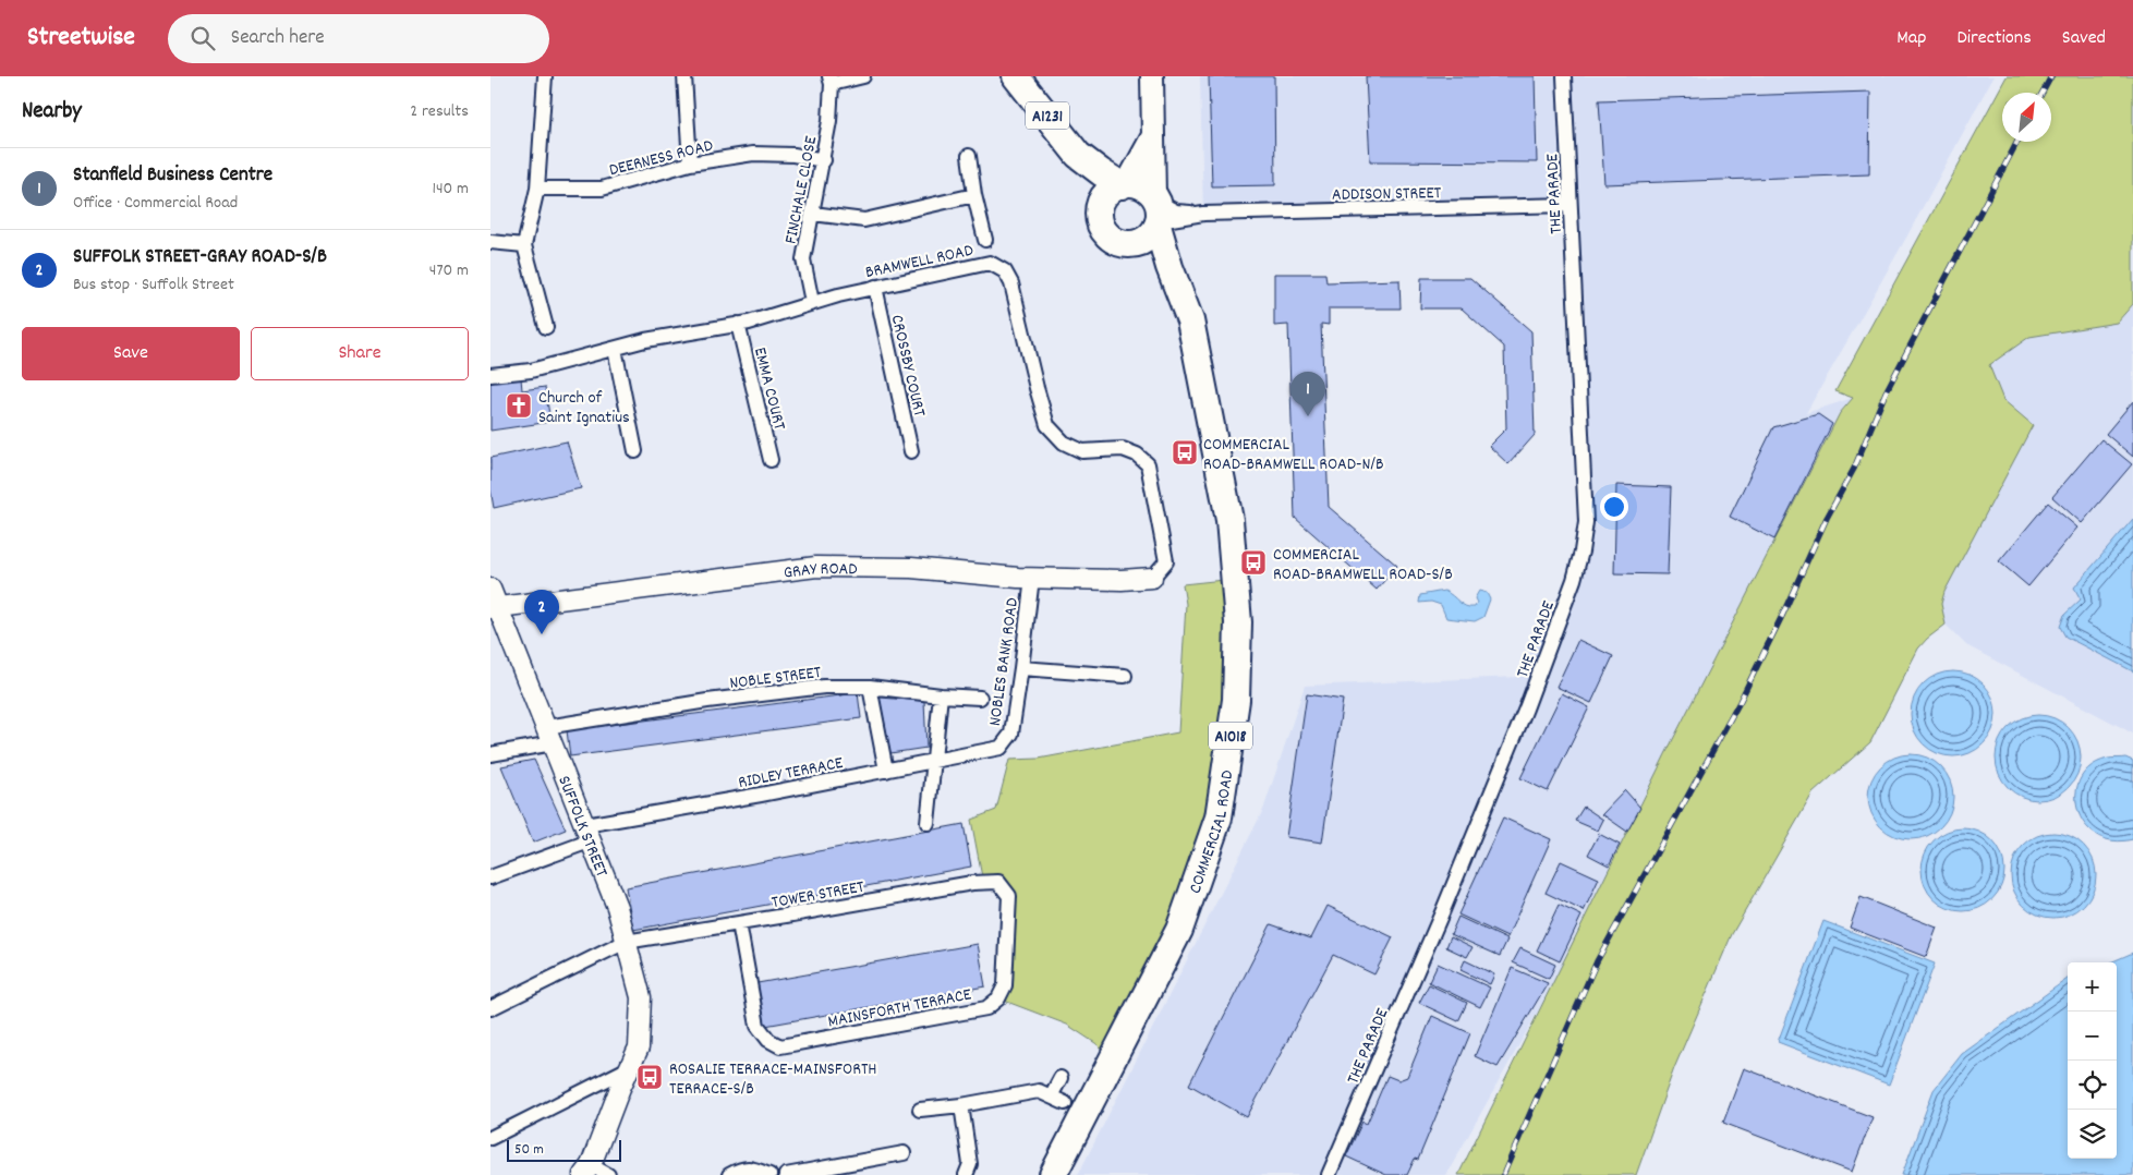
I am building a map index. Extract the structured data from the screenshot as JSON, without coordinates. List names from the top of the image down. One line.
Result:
{"streets":{"highway":["A1231","A1018","COMMERCIAL ROAD"],"street":["DEERNESS ROAD","FINCHALE CLOSE","ADDISON STREET","THE PARADE","BRAMWELL ROAD","CROSSBY COURT","EMMA COURT","GRAY ROAD","NOBLES BANK ROAD","NOBLE STREET","RIDLEY TERRACE","SUFFOLK STREET","TOWER STREET","MAINSFORTH TERRACE"]},"crossings":[["A1231","A1018"],["A1231","COMMERCIAL ROAD"],["DEERNESS ROAD","FINCHALE CLOSE"],["FINCHALE CLOSE","BRAMWELL ROAD"],["ADDISON STREET","THE PARADE"],["BRAMWELL ROAD","CROSSBY COURT"],["BRAMWELL ROAD","EMMA COURT"],["BRAMWELL ROAD","GRAY ROAD"],["GRAY ROAD","NOBLES BANK ROAD"],["GRAY ROAD","SUFFOLK STREET"],["NOBLES BANK ROAD","RIDLEY TERRACE"],["NOBLE STREET","SUFFOLK STREET"],["A1018","COMMERCIAL ROAD"],["RIDLEY TERRACE","SUFFOLK STREET"],["SUFFOLK STREET","TOWER STREET"],["TOWER STREET","MAINSFORTH TERRACE"]],"places":{"church":["Church of Saint Ignatius"],"bus stop":["COMMERCIAL ROAD-BRAMWELL ROAD-N/B","COMMERCIAL ROAD-BRAMWELL ROAD-S/B","ROSALIE TERRACE-MAINSFORTH TERRACE-S/B"]},"scale_bar":"50 m","north":"top right","page":{"header":"Streetwise","search":"Search here","nav":["Map","Directions","Saved"],"heading":["Nearby","2 results"],"list":[{"mark":"1","name":"Stanfield Business Centre","note":"Office · Commercial Road","value":"140 m"},{"mark":"2","name":"SUFFOLK STREET-GRAY ROAD-S/B","note":"Bus stop · Suffolk Street","value":"470 m"}],"buttons":["Save","Share"],"pins":["1","2"],"map_buttons":["+","−"],"scale":"50 m"}}
